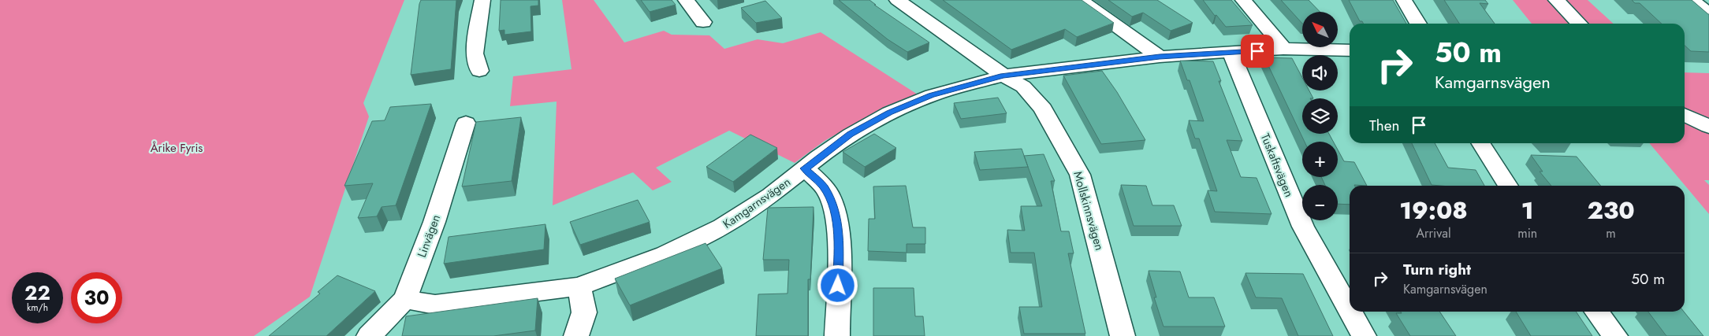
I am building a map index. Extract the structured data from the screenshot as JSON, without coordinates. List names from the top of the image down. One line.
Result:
{"streets":{"street":["Tuskaftsvägen","Kamgarnsvägen","Mollskinnsvägen","Linvägen"]},"crossings":[["Tuskaftsvägen","Kamgarnsvägen"],["Kamgarnsvägen","Mollskinnsvägen"],["Kamgarnsvägen","Linvägen"]],"parks":["Årike Fyris"],"north":"top left","page":{"map_buttons":["+","−"],"turn":["50 m","Kamgarnsvägen"],"then":"Then","eta":["19:08","Arrival","1","min","230","m"],"list":[{"name":"Turn right","note":"Kamgarnsvägen","value":"50 m"}],"speed":"22 km/h","limit":"30"}}
